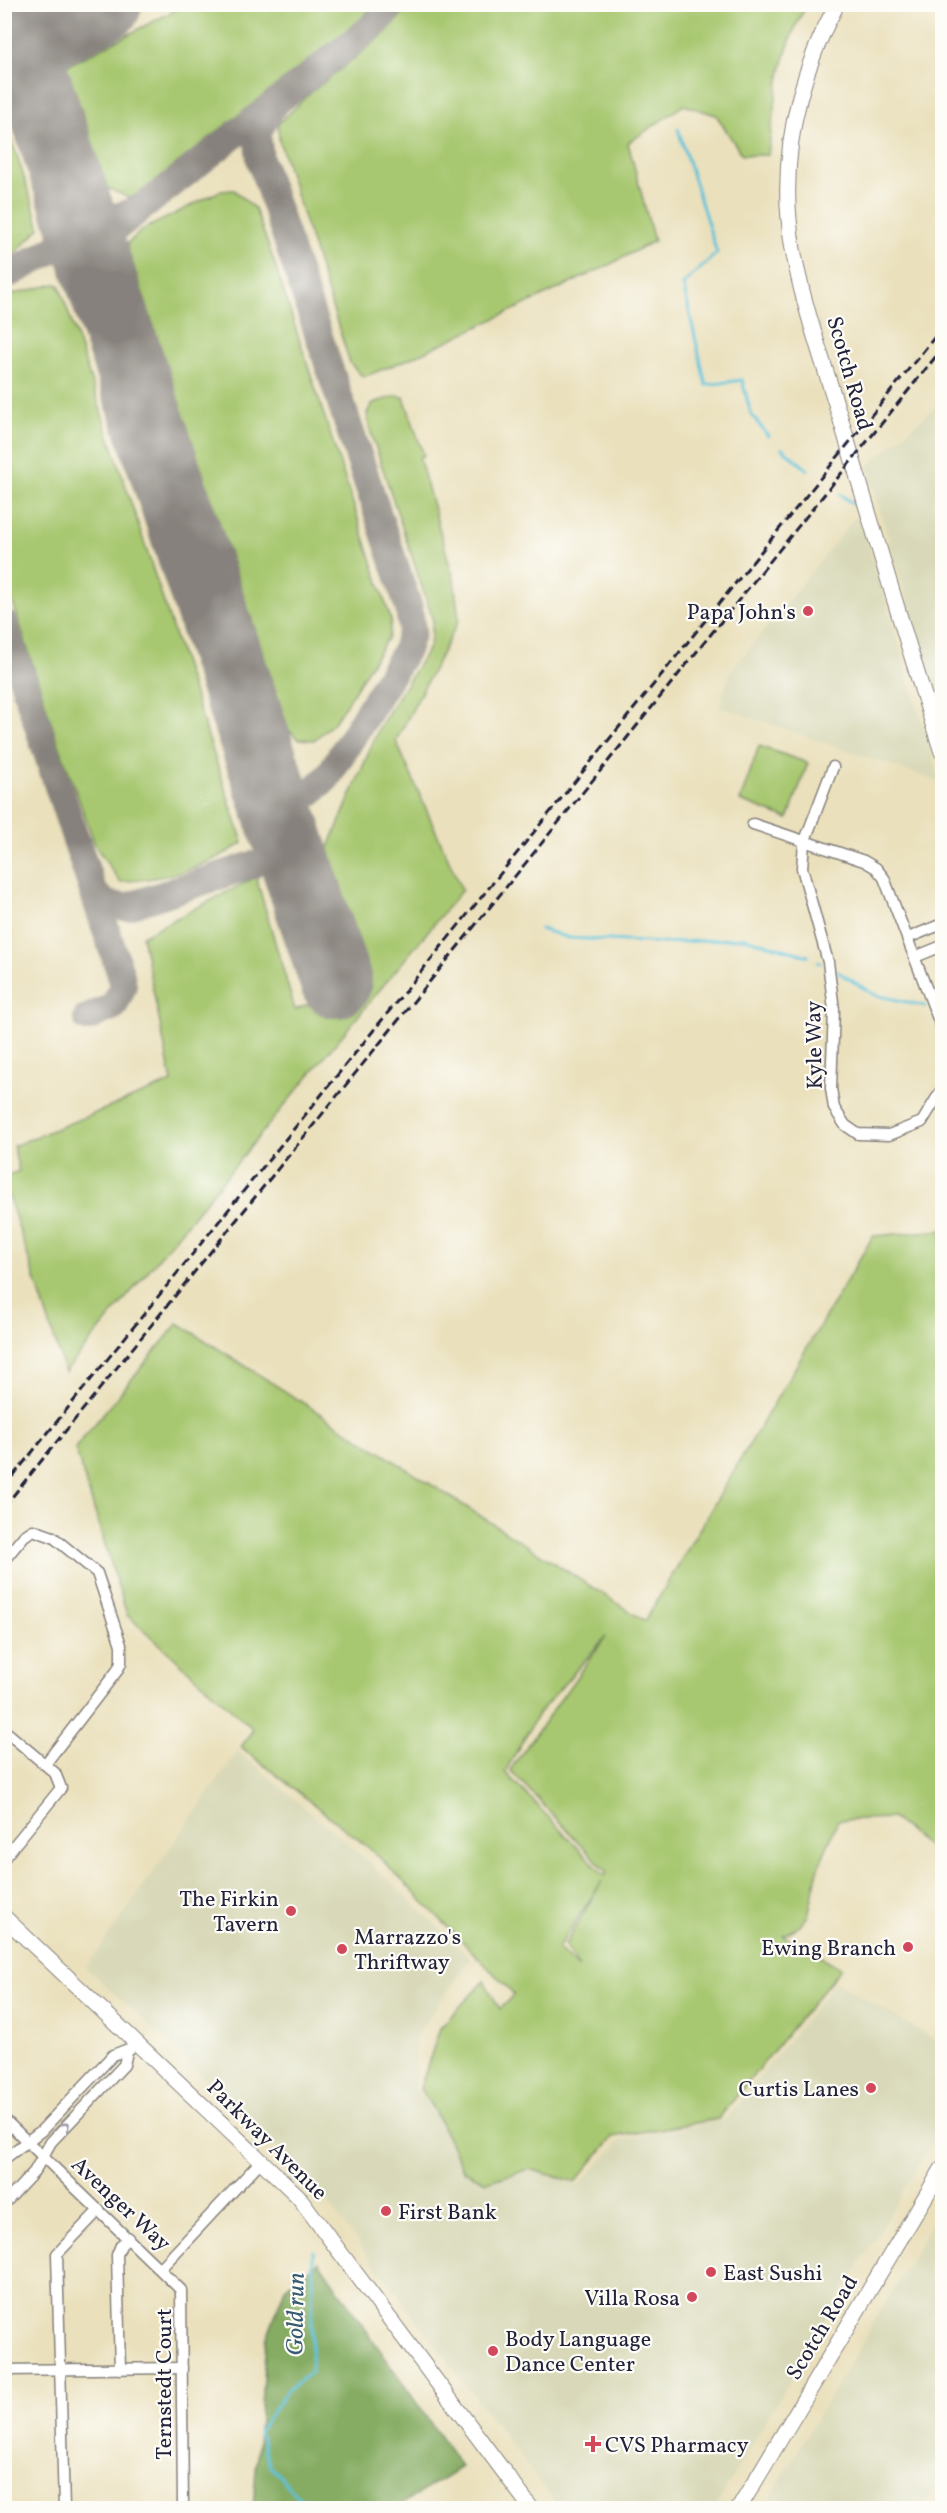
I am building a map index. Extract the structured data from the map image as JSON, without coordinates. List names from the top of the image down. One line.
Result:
{"streets":{"main road":["Scotch Road","Parkway Avenue"],"street":["Kyle Way","Avenger Way","Ternstedt Court"]},"crossings":[["Parkway Avenue","Avenger Way"],["Avenger Way","Ternstedt Court"]],"water":["Gold run"],"places":{"other":["Papa John's","The Firkin Tavern","Ewing Branch","Marrazzo's Thriftway","Curtis Lanes","First Bank","East Sushi","Villa Rosa","Body Language Dance Center"],"health":["CVS Pharmacy"]}}
